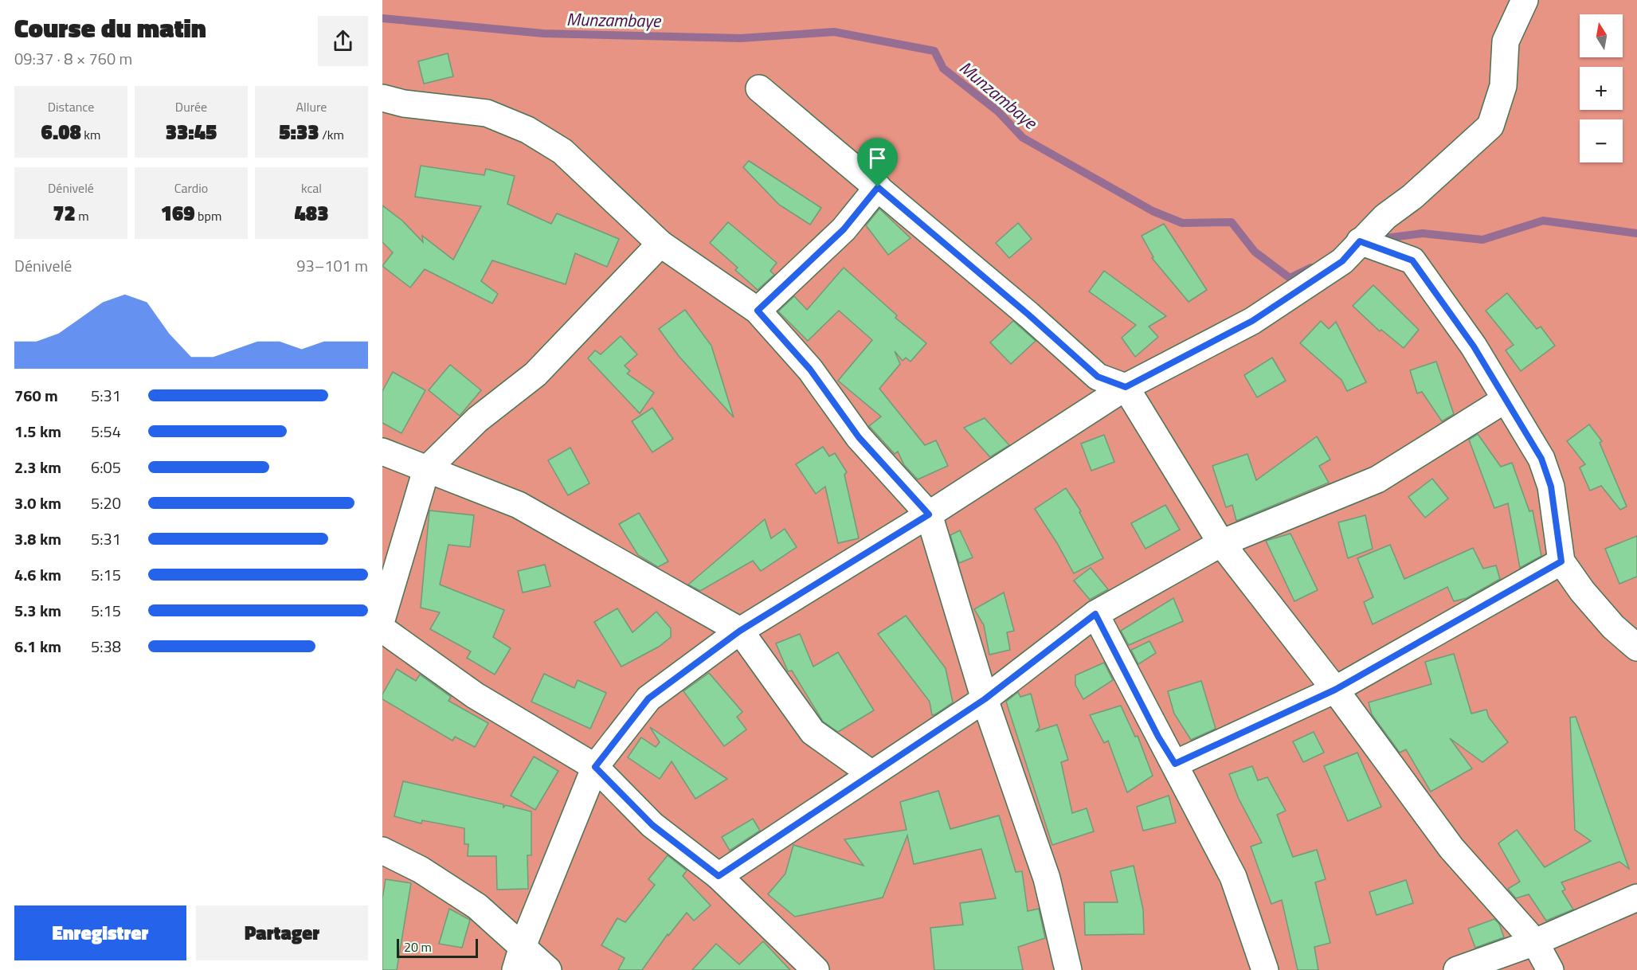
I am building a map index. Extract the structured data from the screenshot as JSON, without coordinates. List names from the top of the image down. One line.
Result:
{"water":["Munzambaye"],"scale_bar":"20 m","north":"top","page":{"heading":["Course du matin","09:37 · 8 × 760 m"],"map_buttons":["+","−"],"stats":[["Distance","6.08 km"],["Durée","33:45"],["Allure","5:33 /km"],["Dénivelé","72 m"],["Cardio","169 bpm"],["kcal","483"]],"chart":["Dénivelé","93–101 m"],"list":[{"name":"760 m","note":"5:31"},{"name":"1.5 km","note":"5:54"},{"name":"2.3 km","note":"6:05"},{"name":"3.0 km","note":"5:20"},{"name":"3.8 km","note":"5:31"},{"name":"4.6 km","note":"5:15"},{"name":"5.3 km","note":"5:15"},{"name":"6.1 km","note":"5:38"}],"buttons":["Enregistrer","Partager"],"scale":"20 m"}}
